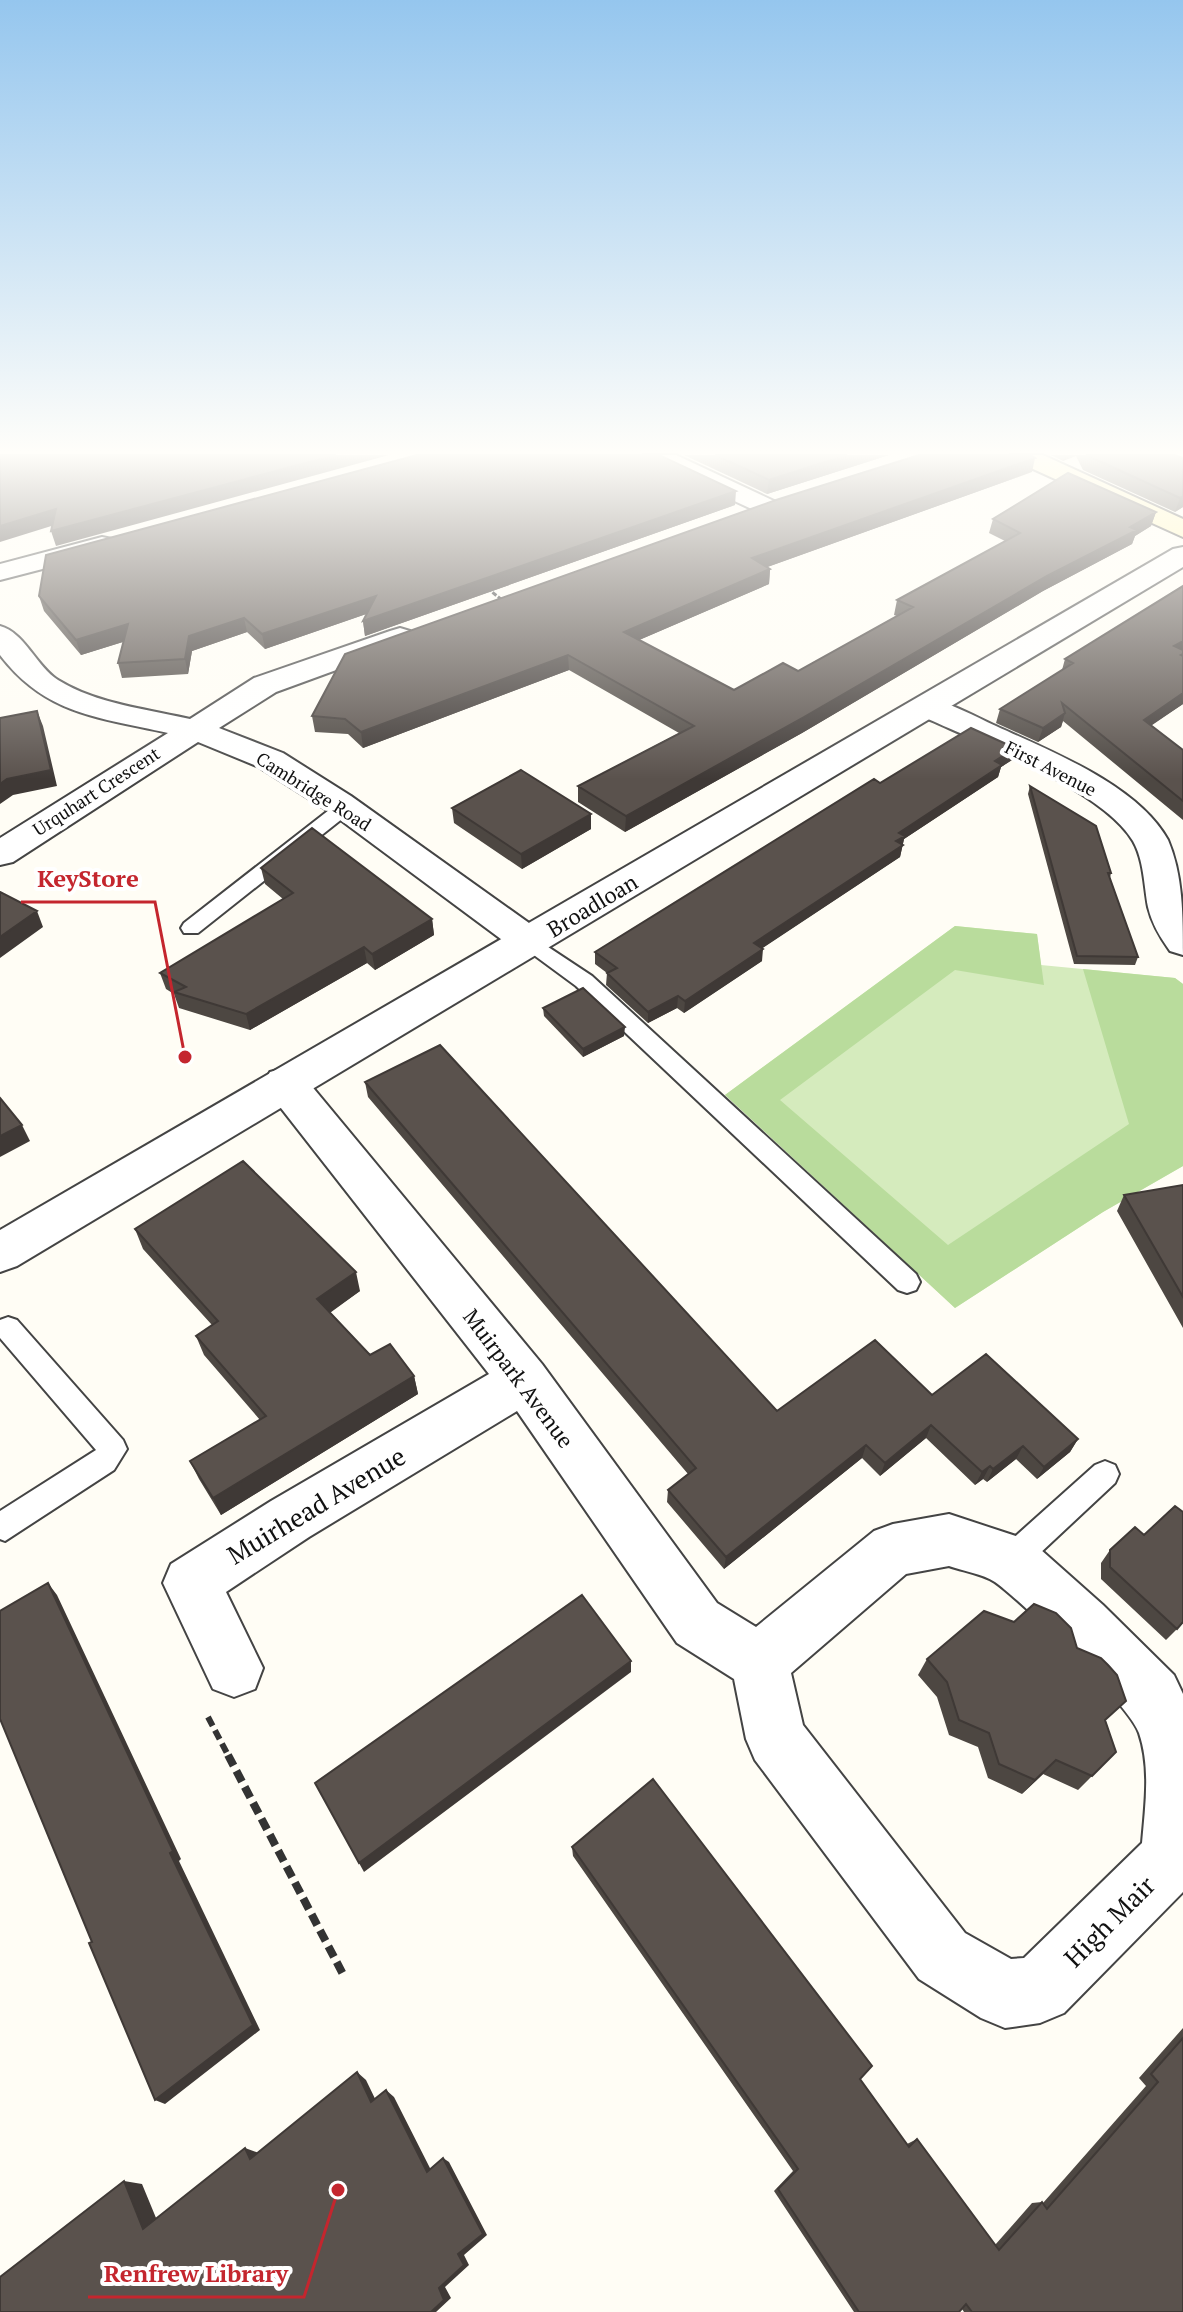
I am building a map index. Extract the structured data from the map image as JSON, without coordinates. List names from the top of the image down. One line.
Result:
{"streets":{"street":["First Avenue","Urquhart Crescent","Cambridge Road","Broadloan","Muirpark Avenue","Muirhead Avenue","High Mair"]},"crossings":[["First Avenue","Broadloan"],["Urquhart Crescent","Cambridge Road"],["Cambridge Road","Broadloan"],["Broadloan","Muirpark Avenue"],["Muirpark Avenue","Muirhead Avenue"],["Muirpark Avenue","High Mair"]],"places":["KeyStore","Renfrew Library"]}
